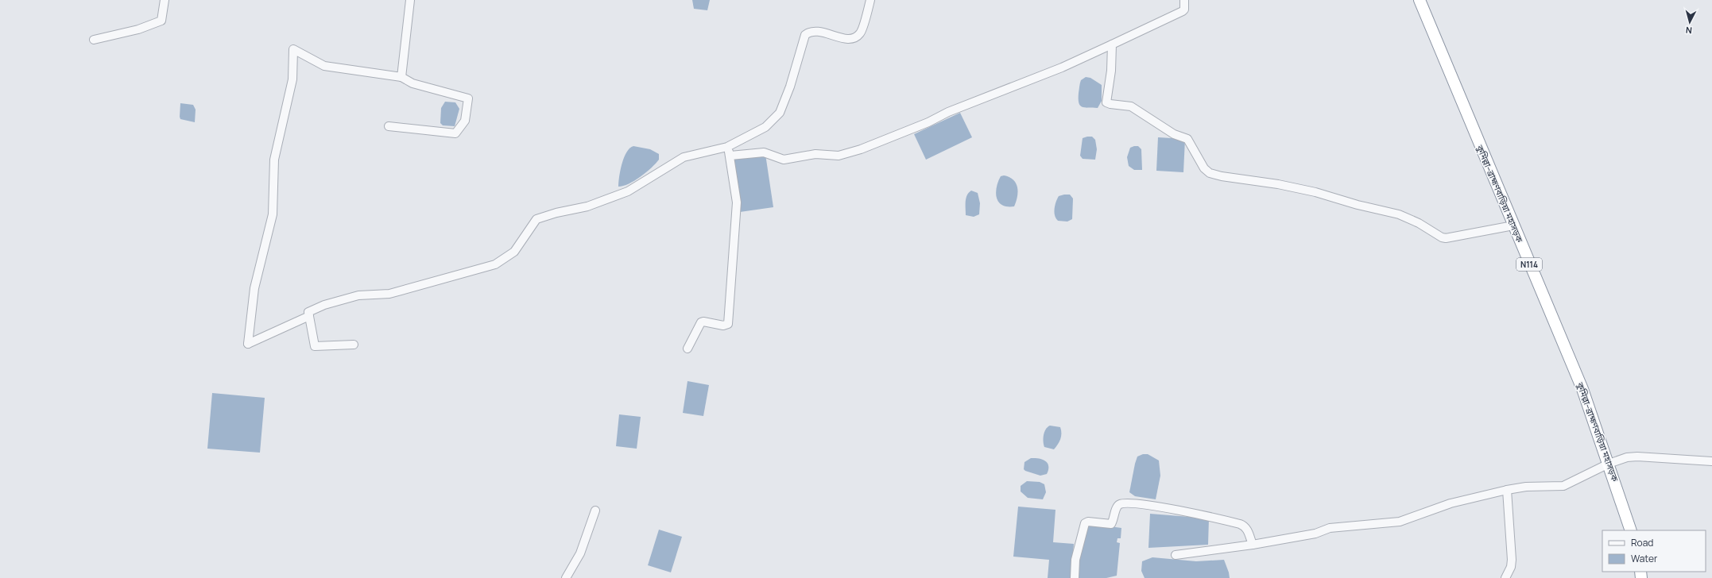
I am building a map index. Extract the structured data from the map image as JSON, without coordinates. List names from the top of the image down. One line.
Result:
{"streets":{"highway":["কুমিল্লা–ব্রাহ্মণবাড়িয়া মহাসড়ক","N114"]},"legend":["Road","Water"],"north":"bottom"}
